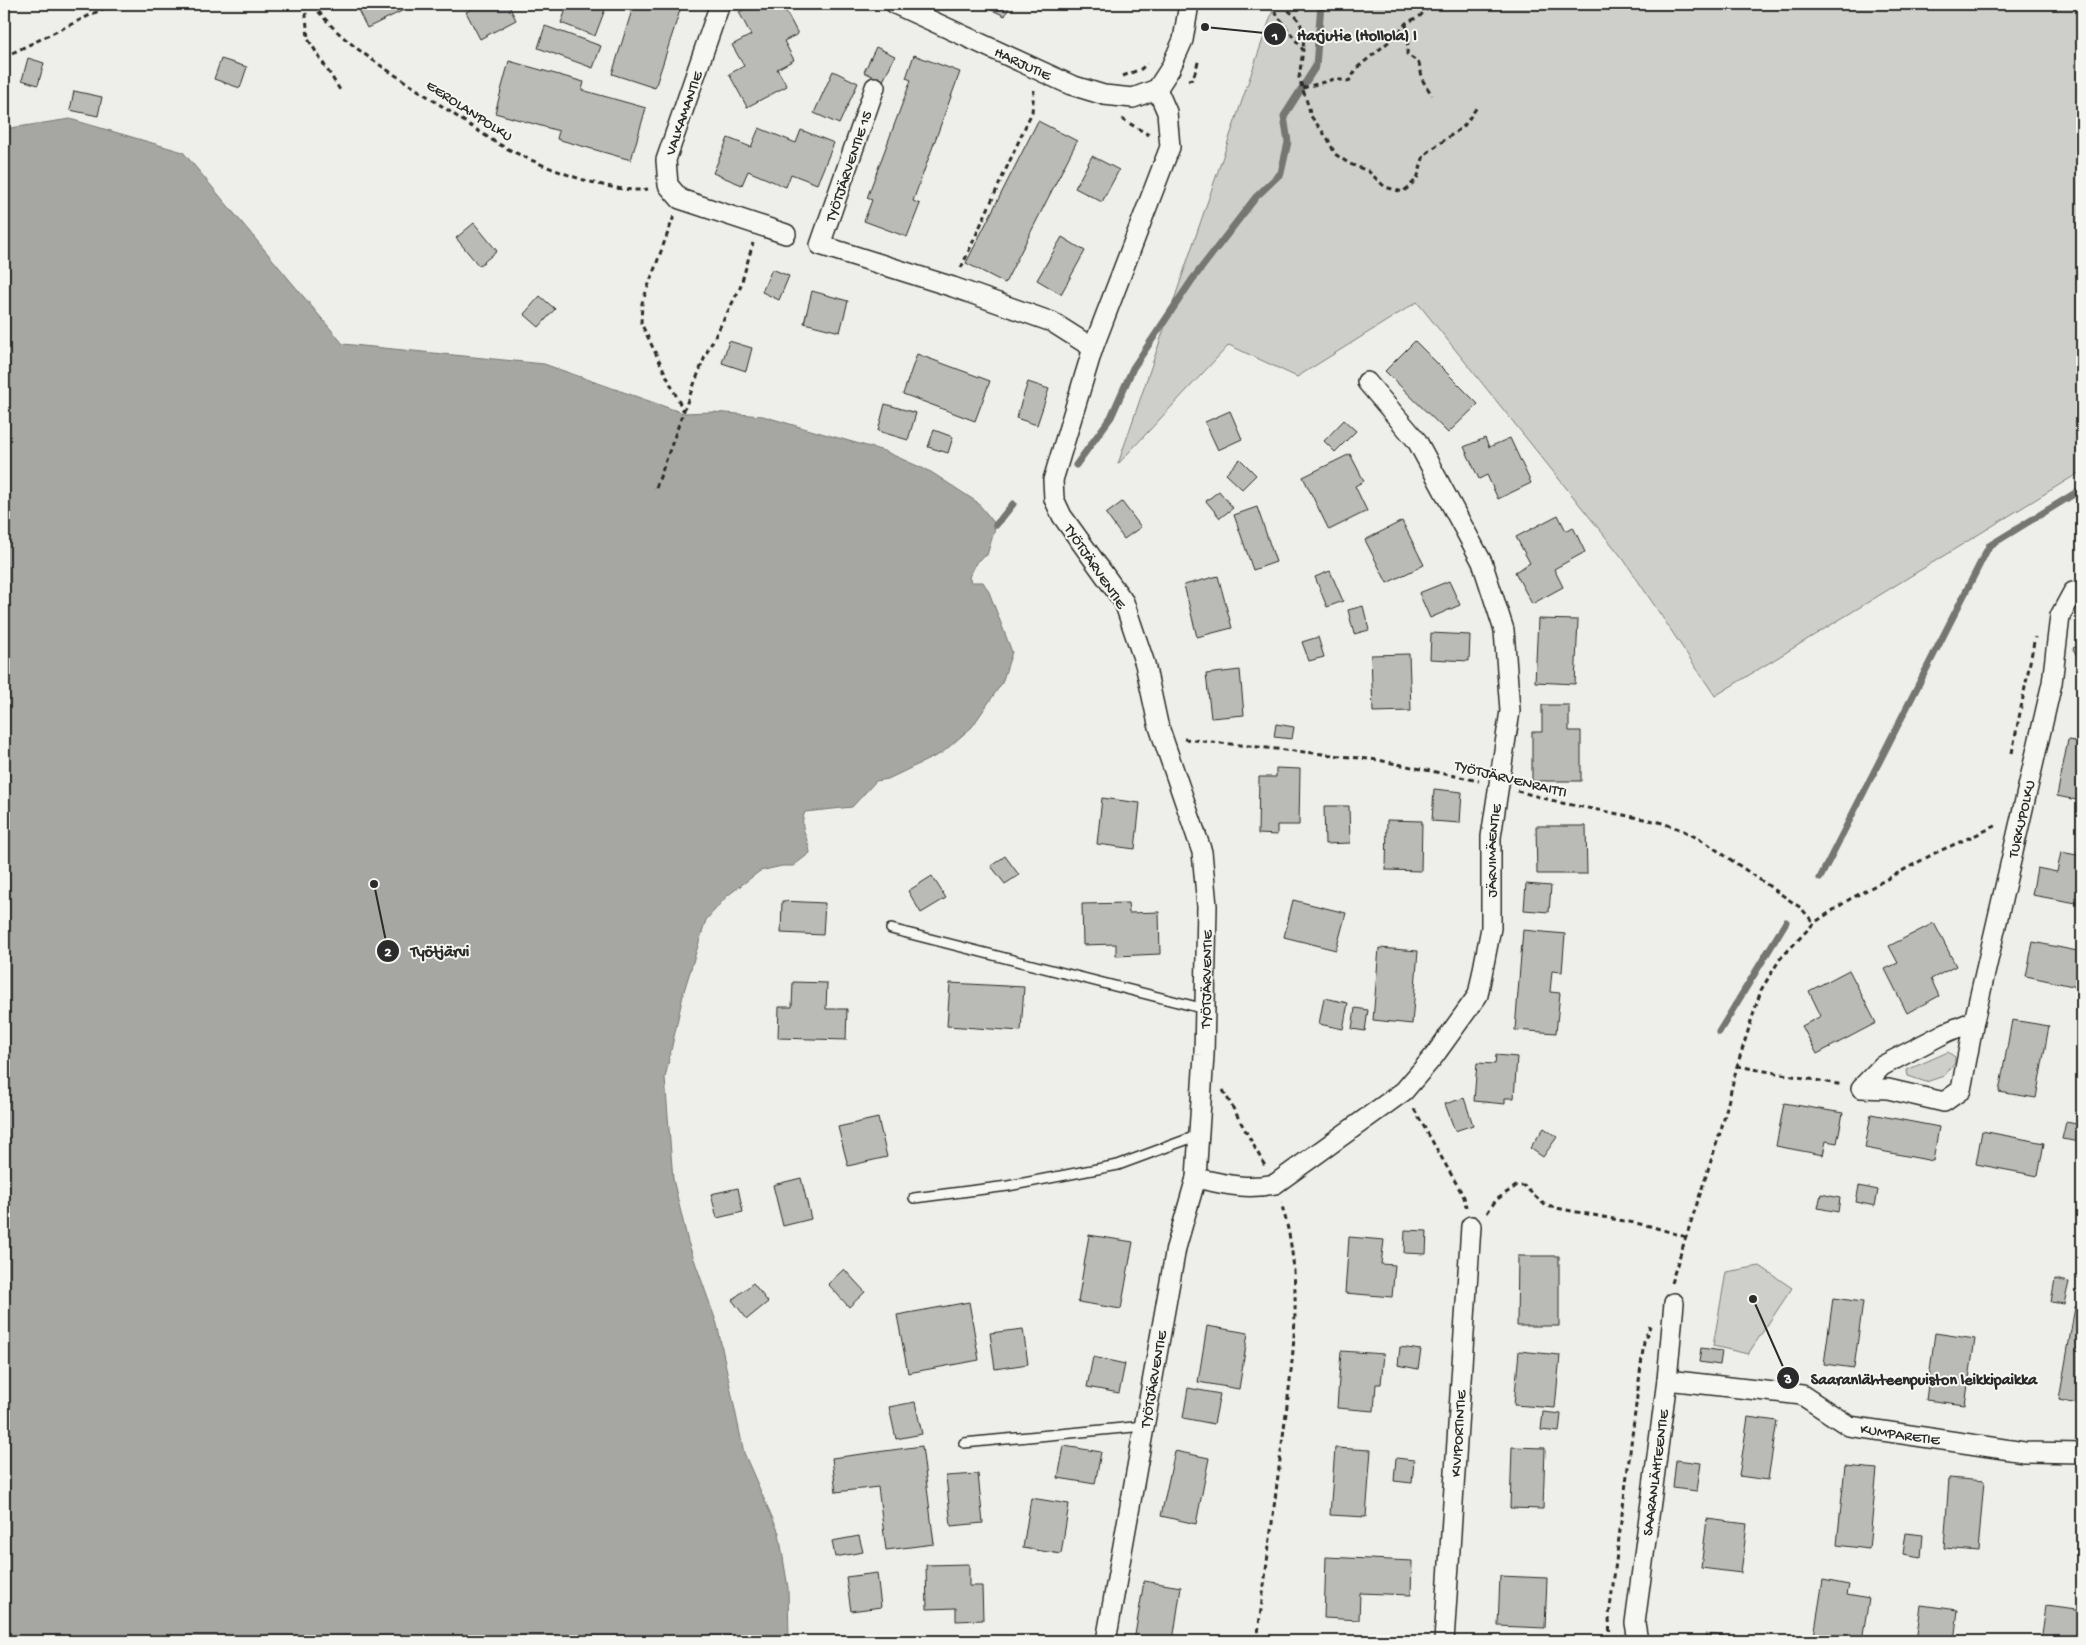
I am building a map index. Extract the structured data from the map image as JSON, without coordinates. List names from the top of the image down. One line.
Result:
{"streets":{"street":["HARJUTIE","VALKAMANTIE","TYÖTJÄRVENTIE 15","TYÖTJÄRVENTIE","TURKUPOLKU","JÄRVIMÄENTIE","KIVIPORTINTIE","KUMPARETIE","SAARANLÄHTEENTIE"],"path":["EEROLANPOLKU","TYÖTJÄRVENRAITTI"]},"crossings":[["HARJUTIE","TYÖTJÄRVENTIE"],["EEROLANPOLKU","VALKAMANTIE"],["TYÖTJÄRVENTIE","JÄRVIMÄENTIE"],["TYÖTJÄRVENRAITTI","JÄRVIMÄENTIE"],["KUMPARETIE","SAARANLÄHTEENTIE"]],"places":["Harjutie (Hollola) I","Työtjärvi","Saaranlähteenpuiston leikkipaikka"]}
